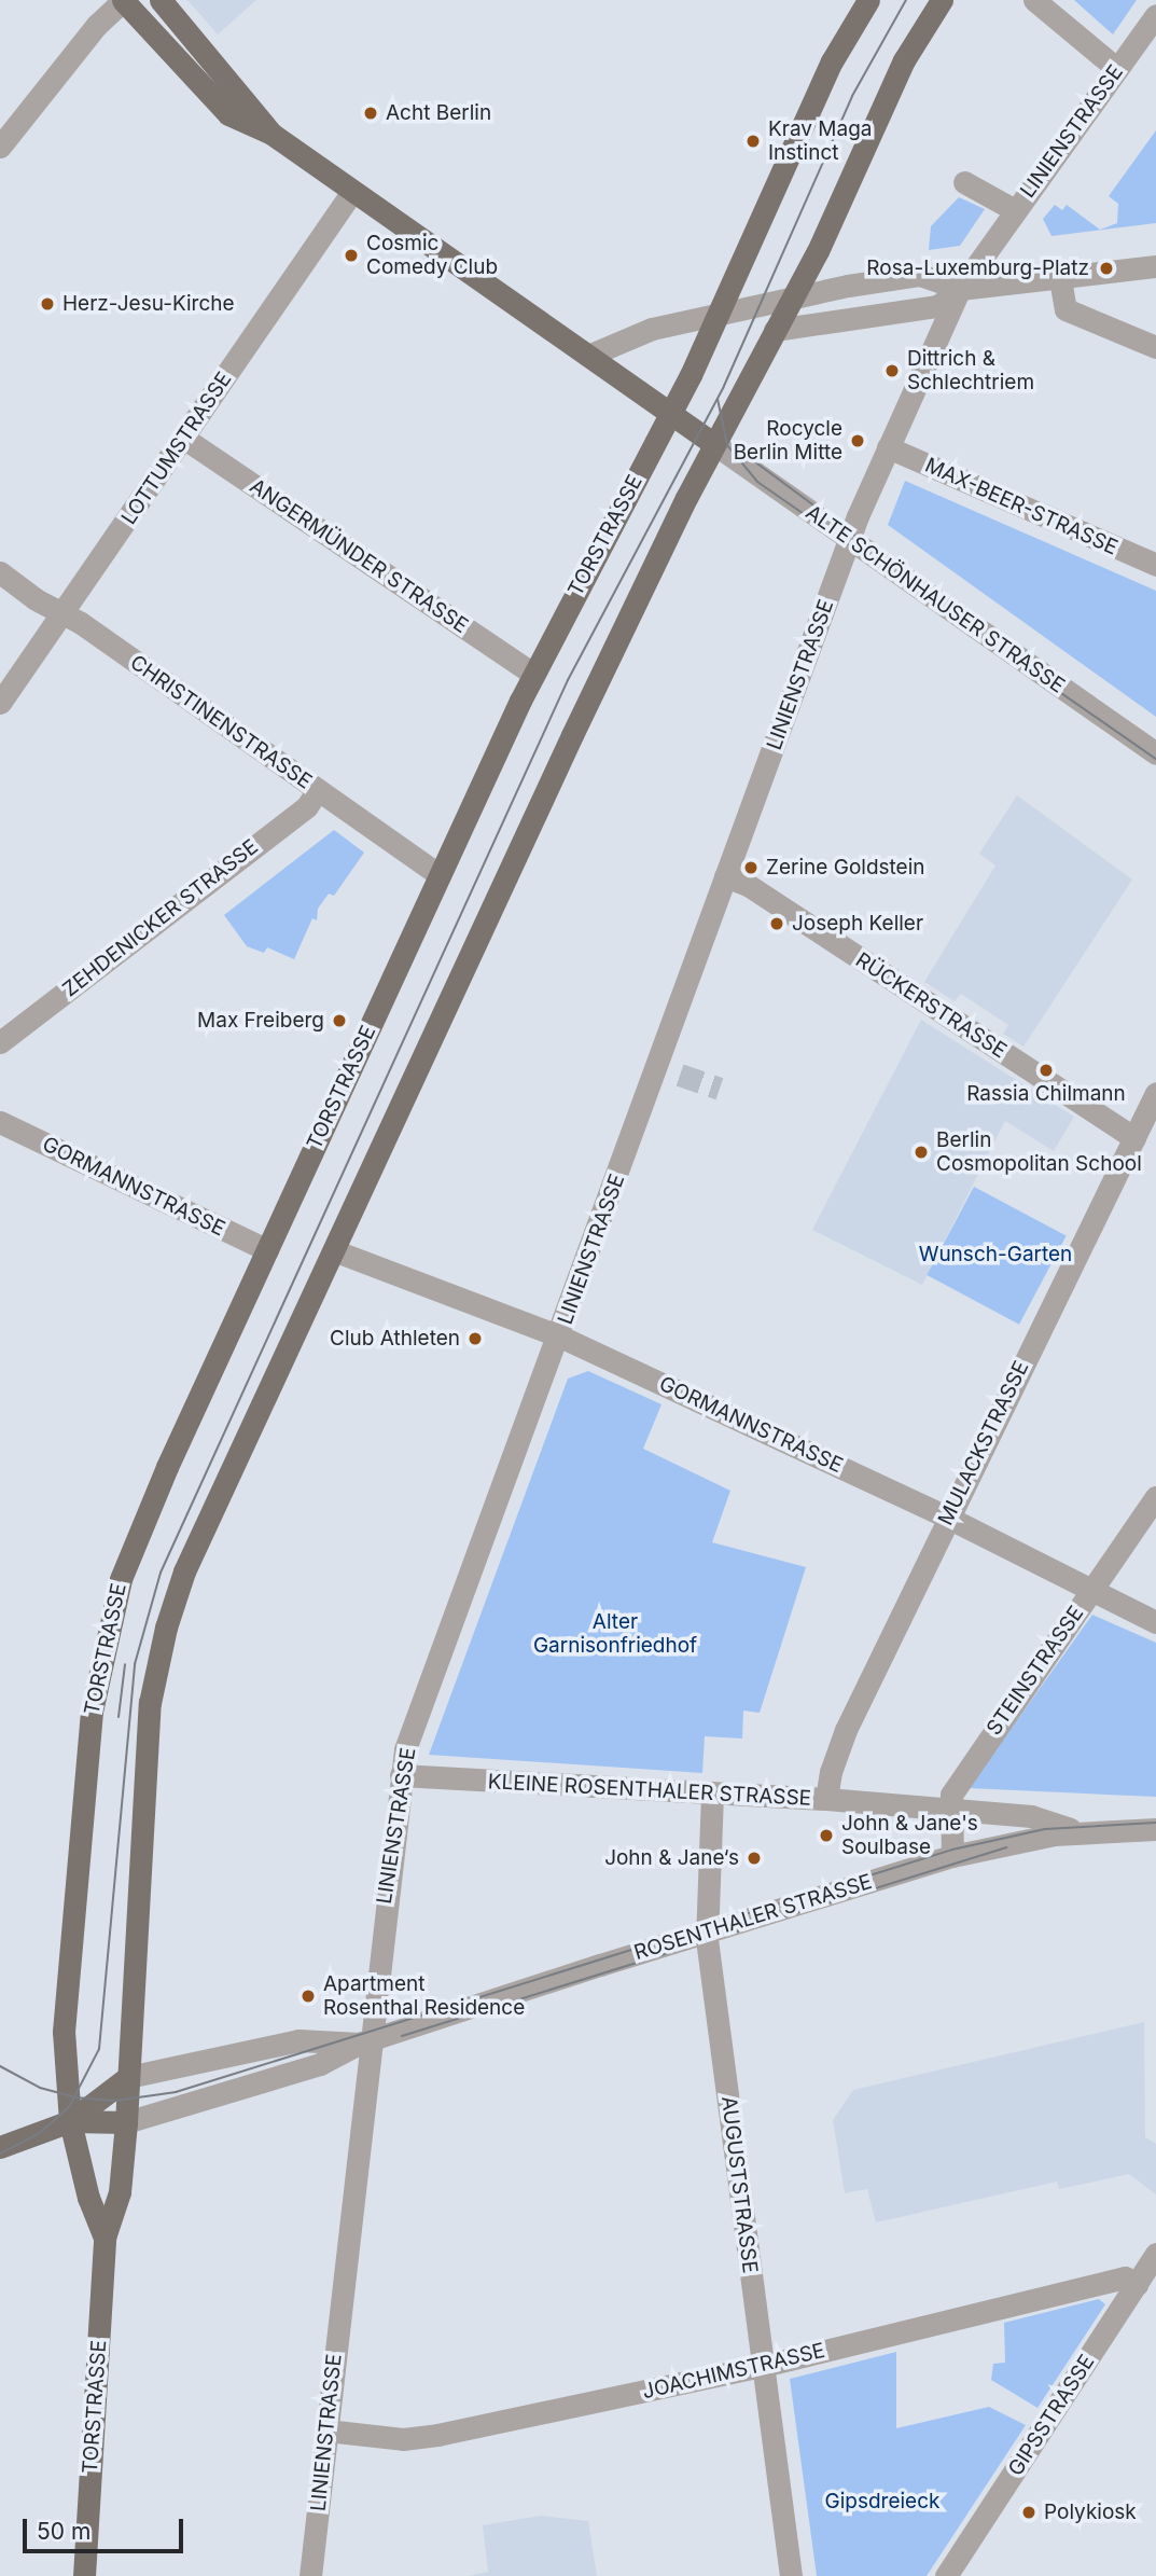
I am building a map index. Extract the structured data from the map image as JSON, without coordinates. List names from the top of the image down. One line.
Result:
{"streets":{"main road":["TORSTRASSE"],"street":["LINIENSTRASSE","LOTTUMSTRASSE","MAX-BEER-STRASSE","ANGERMÜNDER STRASSE","ALTE SCHÖNHAUSER STRASSE","CHRISTINENSTRASSE","ZEHDENICKER STRASSE","RÜCKERSTRASSE","GORMANNSTRASSE","MULACKSTRASSE","STEINSTRASSE","KLEINE ROSENTHALER STRASSE","ROSENTHALER STRASSE","AUGUSTSTRASSE","JOACHIMSTRASSE","GIPSSTRASSE"]},"crossings":[["LINIENSTRASSE","MAX-BEER-STRASSE"],["LINIENSTRASSE","ALTE SCHÖNHAUSER STRASSE"],["LINIENSTRASSE","RÜCKERSTRASSE"],["LINIENSTRASSE","GORMANNSTRASSE"],["LINIENSTRASSE","KLEINE ROSENTHALER STRASSE"],["LINIENSTRASSE","ROSENTHALER STRASSE"],["LINIENSTRASSE","JOACHIMSTRASSE"],["LOTTUMSTRASSE","ANGERMÜNDER STRASSE"],["LOTTUMSTRASSE","CHRISTINENSTRASSE"],["TORSTRASSE","ANGERMÜNDER STRASSE"],["TORSTRASSE","CHRISTINENSTRASSE"],["TORSTRASSE","GORMANNSTRASSE"],["TORSTRASSE","ROSENTHALER STRASSE"],["CHRISTINENSTRASSE","ZEHDENICKER STRASSE"],["RÜCKERSTRASSE","MULACKSTRASSE"],["GORMANNSTRASSE","MULACKSTRASSE"],["GORMANNSTRASSE","STEINSTRASSE"],["MULACKSTRASSE","KLEINE ROSENTHALER STRASSE"],["STEINSTRASSE","KLEINE ROSENTHALER STRASSE"],["STEINSTRASSE","ROSENTHALER STRASSE"],["KLEINE ROSENTHALER STRASSE","ROSENTHALER STRASSE"],["KLEINE ROSENTHALER STRASSE","AUGUSTSTRASSE"],["ROSENTHALER STRASSE","AUGUSTSTRASSE"],["AUGUSTSTRASSE","JOACHIMSTRASSE"],["JOACHIMSTRASSE","GIPSSTRASSE"]],"parks":["Wunsch-Garten","Alter Garnisonfriedhof","Gipsdreieck"],"places":["Acht Berlin","Krav Maga Instinct","Cosmic Comedy Club","Rosa-Luxemburg-Platz","Herz-Jesu-Kirche","Dittrich & Schlechtriem","Rocycle Berlin Mitte","Zerine Goldstein","Joseph Keller","Max Freiberg","Rassia Chilmann","Berlin Cosmopolitan School","Club Athleten","John & Jane's Soulbase","John & Jane‘s","Apartment Rosenthal Residence","Polykiosk"],"scale_bar":"50 m"}
